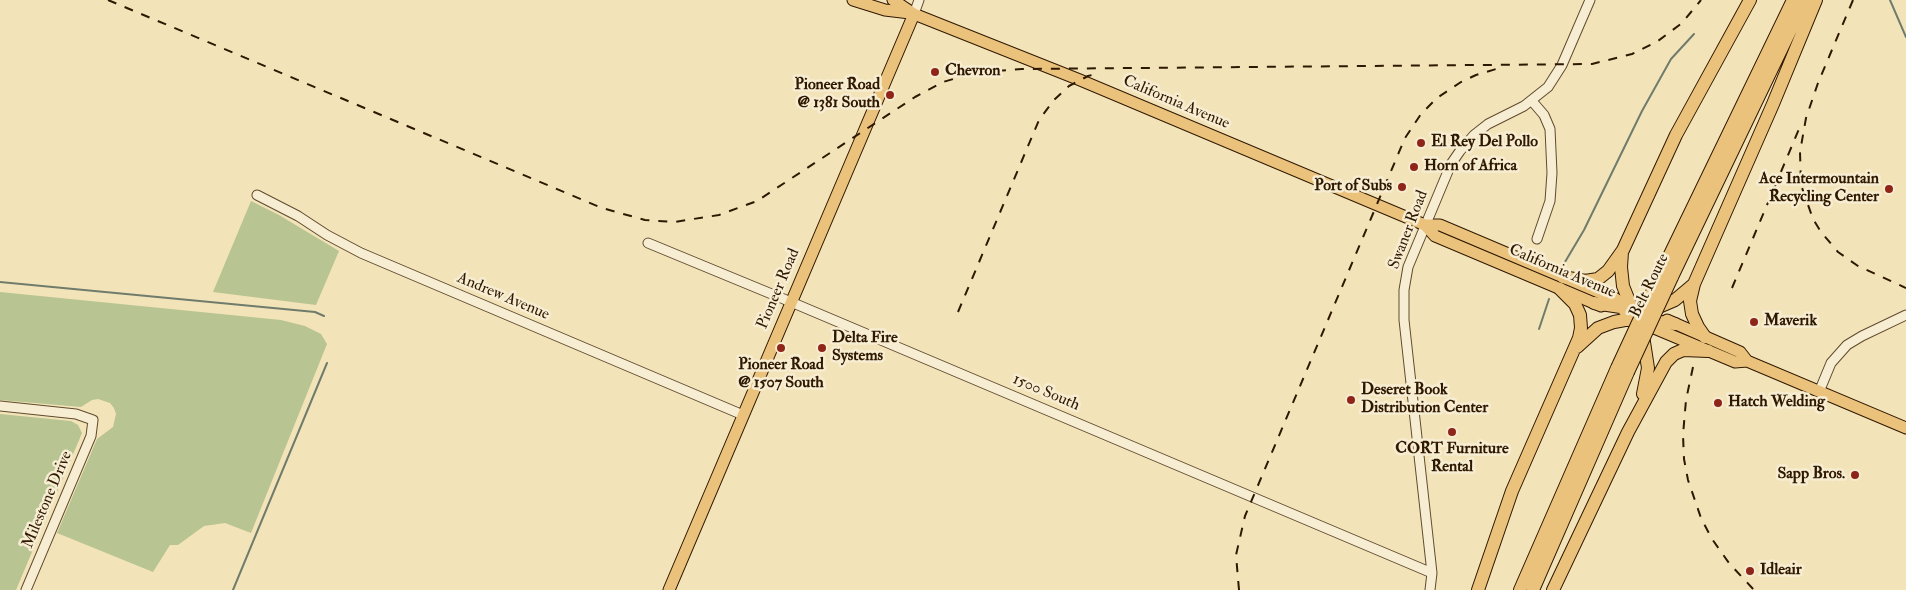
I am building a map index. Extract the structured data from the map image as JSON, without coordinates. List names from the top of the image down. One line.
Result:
{"streets":{"highway":["Belt Route"],"main road":["California Avenue","Pioneer Road"],"street":["Swaner Road","Andrew Avenue","1500 South","Milestone Drive"]},"crossings":[["California Avenue","Swaner Road"],["California Avenue","Pioneer Road"],["Swaner Road","1500 South"],["Pioneer Road","Andrew Avenue"],["Pioneer Road","1500 South"]],"places":["Chevron","Pioneer Road @ 1381 South","El Rey Del Pollo","Horn of Africa","Port of Subs","Ace Intermountain Recycling Center","Maverik","Pioneer Road @ 1507 South","Delta Fire Systems","Deseret Book Distribution Center","Hatch Welding","CORT Furniture Rental","Sapp Bros.","Idleair"]}
